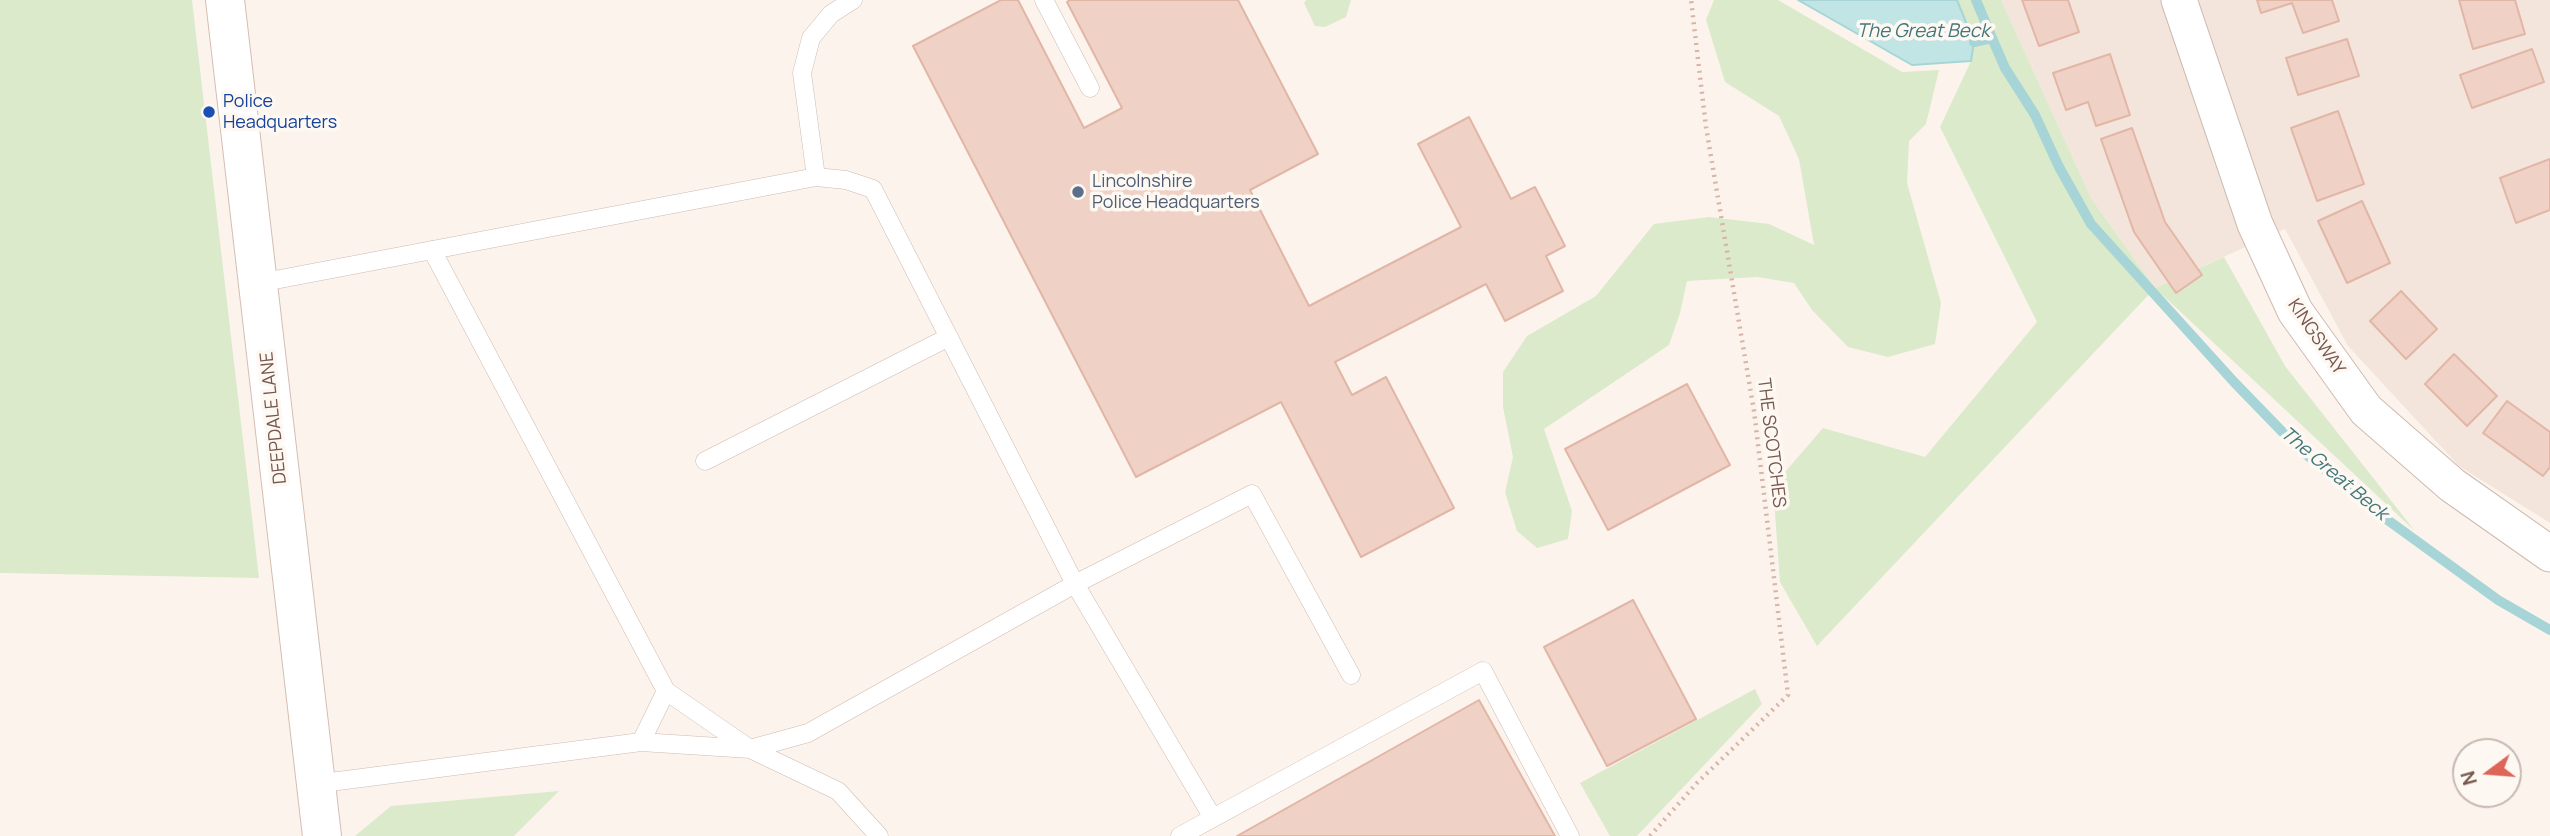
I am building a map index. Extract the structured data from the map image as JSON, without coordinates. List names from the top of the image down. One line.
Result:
{"streets":{"street":["KINGSWAY","DEEPDALE LANE"],"path":["THE SCOTCHES"]},"water":["The Great Beck"],"places":["Police Headquarters","Lincolnshire Police Headquarters"],"north":"left"}
